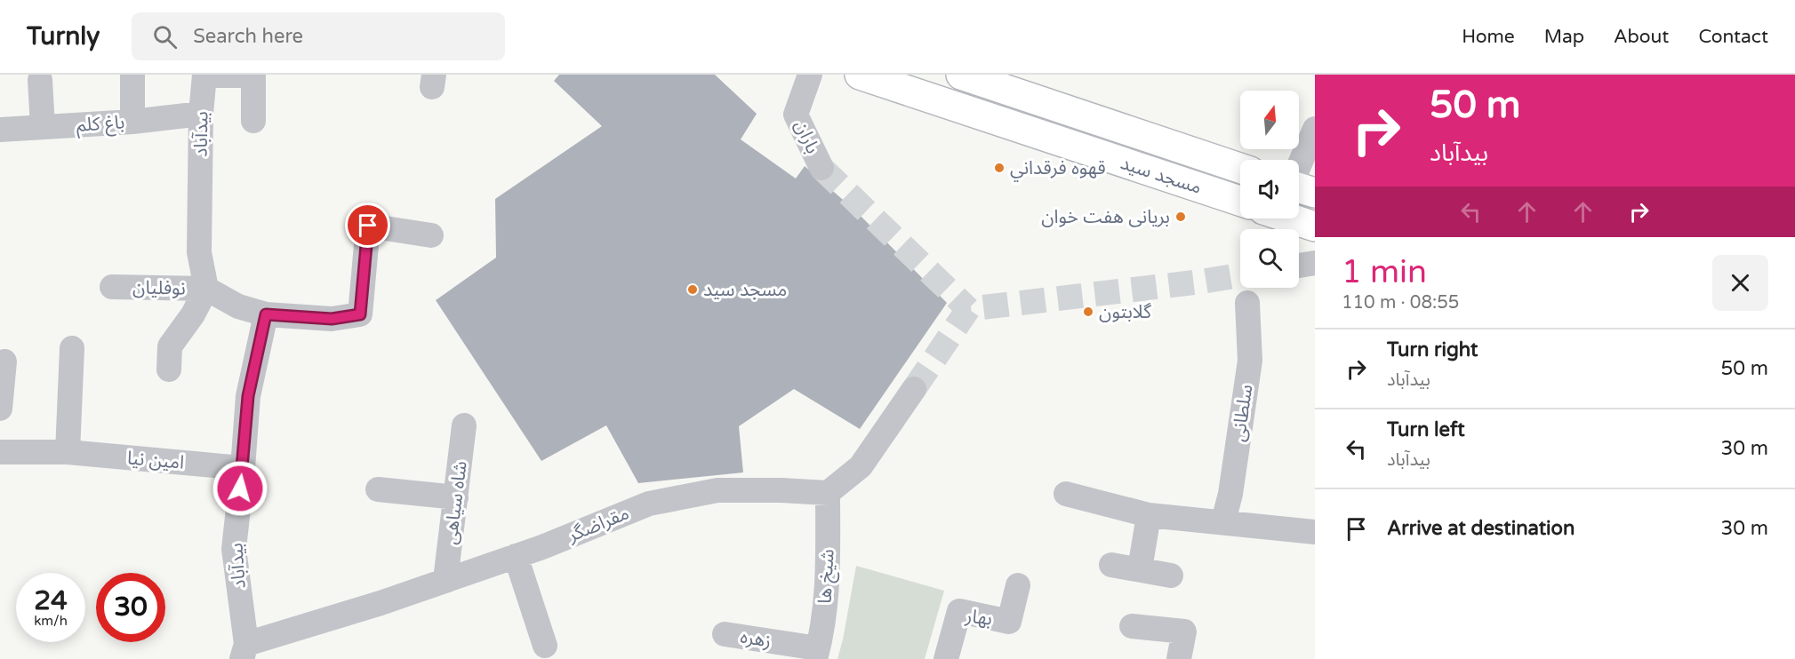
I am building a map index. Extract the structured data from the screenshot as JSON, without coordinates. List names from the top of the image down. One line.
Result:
{"streets":{"main road":["مسجد سید"],"street":["باغ کلم","بیدآباد","باران","نوفلیان","سلطانی","امین نیا","شاه سیاهی","مقراضگر","شیخ ها","بهار","زهره"]},"crossings":[["باغ کلم","بیدآباد"],["بیدآباد","نوفلیان"],["بیدآباد","امین نیا"],["بیدآباد","مقراضگر"],["شاه سیاهی","مقراضگر"],["مقراضگر","شیخ ها"],["شیخ ها","زهره"]],"places":["قهوه فرقداني","بریانی هفت خوان","مسجد سید","گلابتون"],"north":"top","page":{"header":"Turnly","search":"Search here","nav":["Home","Map","About","Contact"],"turn":["50 m","بیدآباد"],"heading":["1 min","110 m · 08:55"],"list":[{"name":"Turn right","note":"بیدآباد","value":"50 m"},{"name":"Turn left","note":"بیدآباد","value":"30 m"},{"name":"Arrive at destination","value":"30 m"}],"speed":"24 km/h","limit":"30"}}
